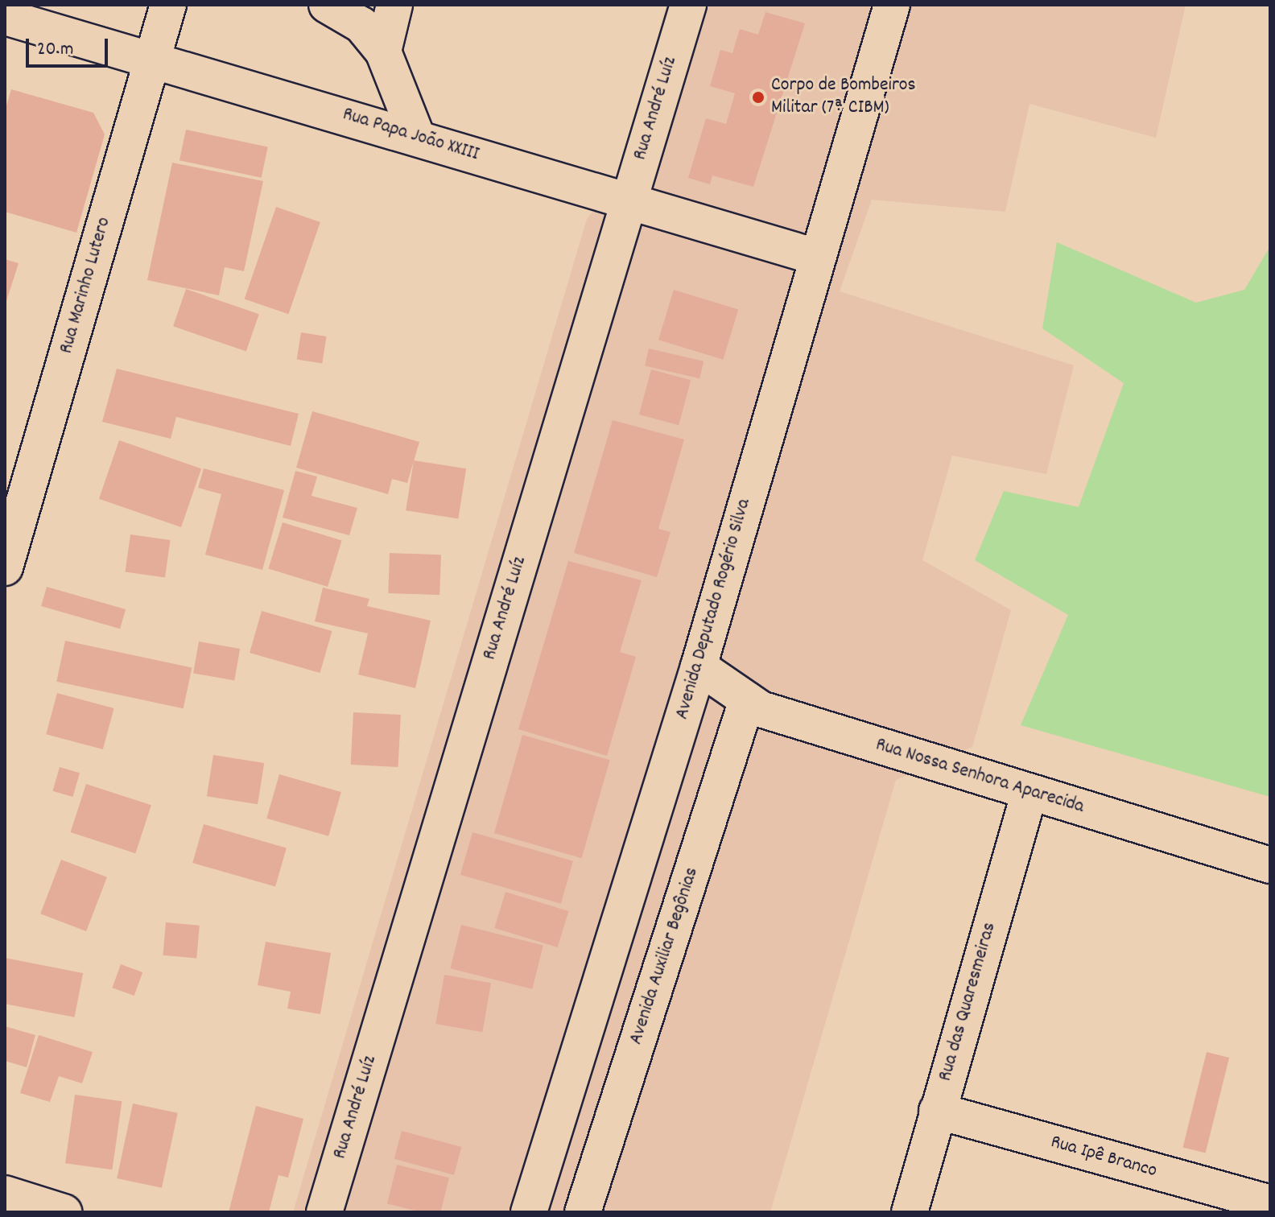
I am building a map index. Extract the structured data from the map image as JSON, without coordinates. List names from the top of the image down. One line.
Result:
{"streets":{"street":["Rua André Luíz","Rua Papa João XXIII","Rua Marinho Lutero","Avenida Deputado Rogério Silva","Rua Nossa Senhora Aparecida","Avenida Auxiliar Begônias","Rua das Quaresmeiras","Rua Ipê Branco"]},"crossings":[["Rua André Luíz","Rua Papa João XXIII"],["Rua Papa João XXIII","Rua Marinho Lutero"],["Rua Papa João XXIII","Avenida Deputado Rogério Silva"],["Avenida Deputado Rogério Silva","Rua Nossa Senhora Aparecida"],["Rua Nossa Senhora Aparecida","Avenida Auxiliar Begônias"],["Rua Nossa Senhora Aparecida","Rua das Quaresmeiras"],["Rua das Quaresmeiras","Rua Ipê Branco"]],"places":["Corpo de Bombeiros Militar (7ª CIBM)"],"scale_bar":"20 m"}
